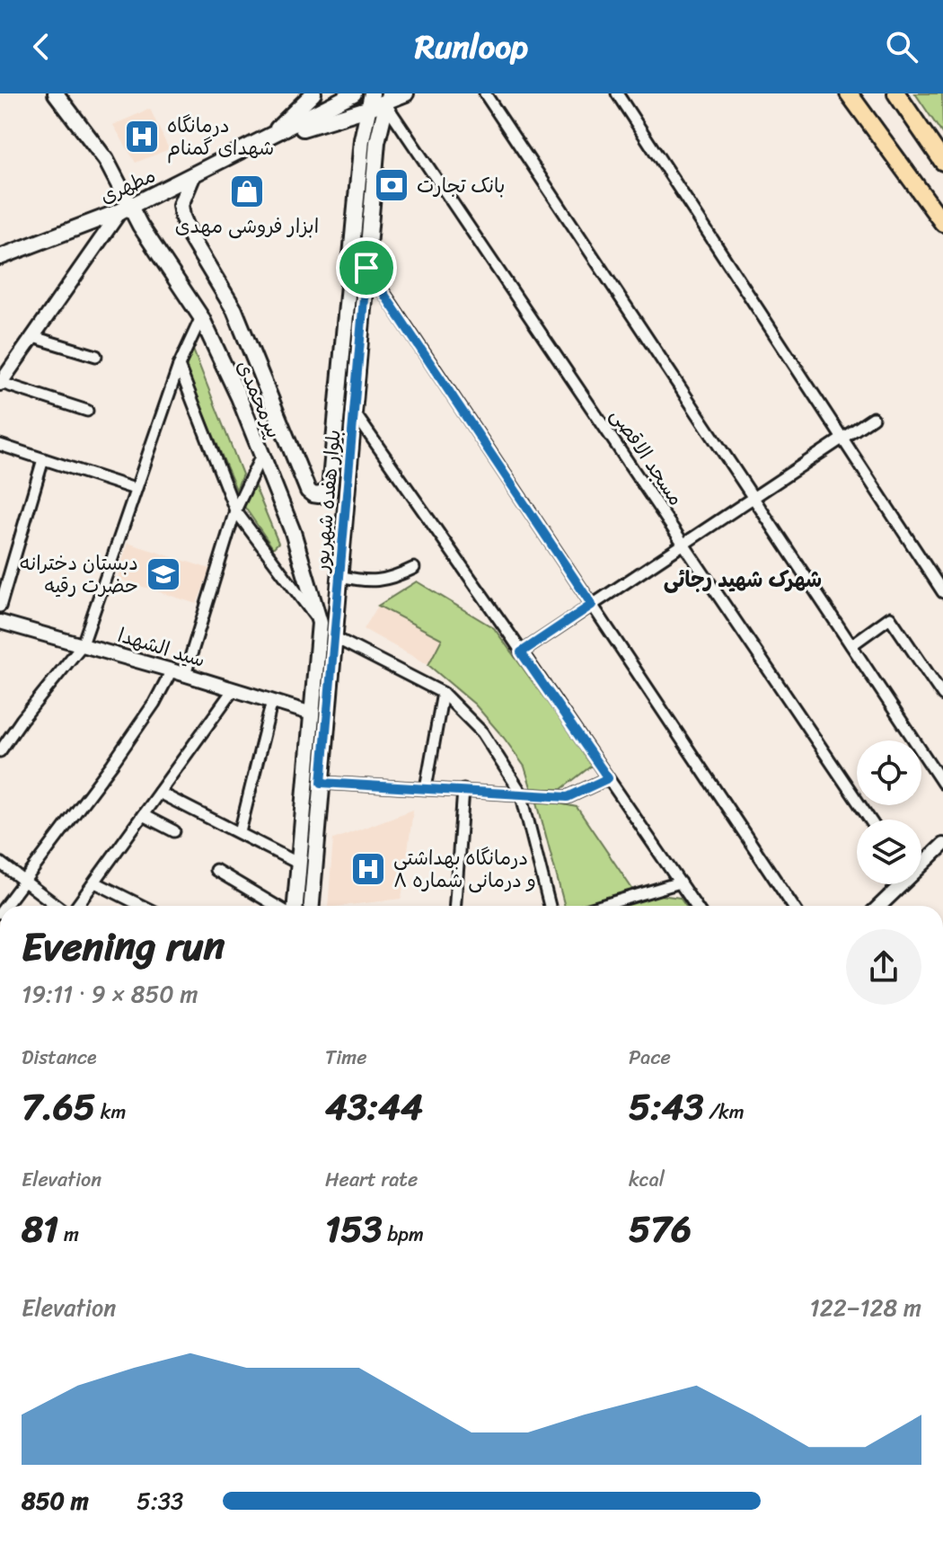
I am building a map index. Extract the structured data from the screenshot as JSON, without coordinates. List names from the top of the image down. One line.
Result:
{"streets":{"main road":["مطهری","پیرمحمدی","بلوار هفده شهریور"],"street":["مسجد الاقصی","سید الشهدا"]},"crossings":[["مطهری","پیرمحمدی"],["پیرمحمدی","بلوار هفده شهریور"],["مسجد الاقصی","بلوار هفده شهریور"]],"districts":["شهرک شهید رجائی"],"places":{"hospital":["درمانگاه شهدای گمنام","درمانگاه بهداشتی و درمانی شماره ۸"],"bank":["بانک تجارت"],"shop":["ابزار فروشی مهدی"],"school or university":["دبستان دخترانه حضرت رقیه"]},"page":{"header":"Runloop","heading":["Evening run","19:11 · 9 × 850 m"],"stats":[["Distance","7.65 km"],["Time","43:44"],["Pace","5:43 /km"],["Elevation","81 m"],["Heart rate","153 bpm"],["kcal","576"]],"chart":["Elevation","122–128 m"],"list":[{"name":"850 m","note":"5:33"}]}}
